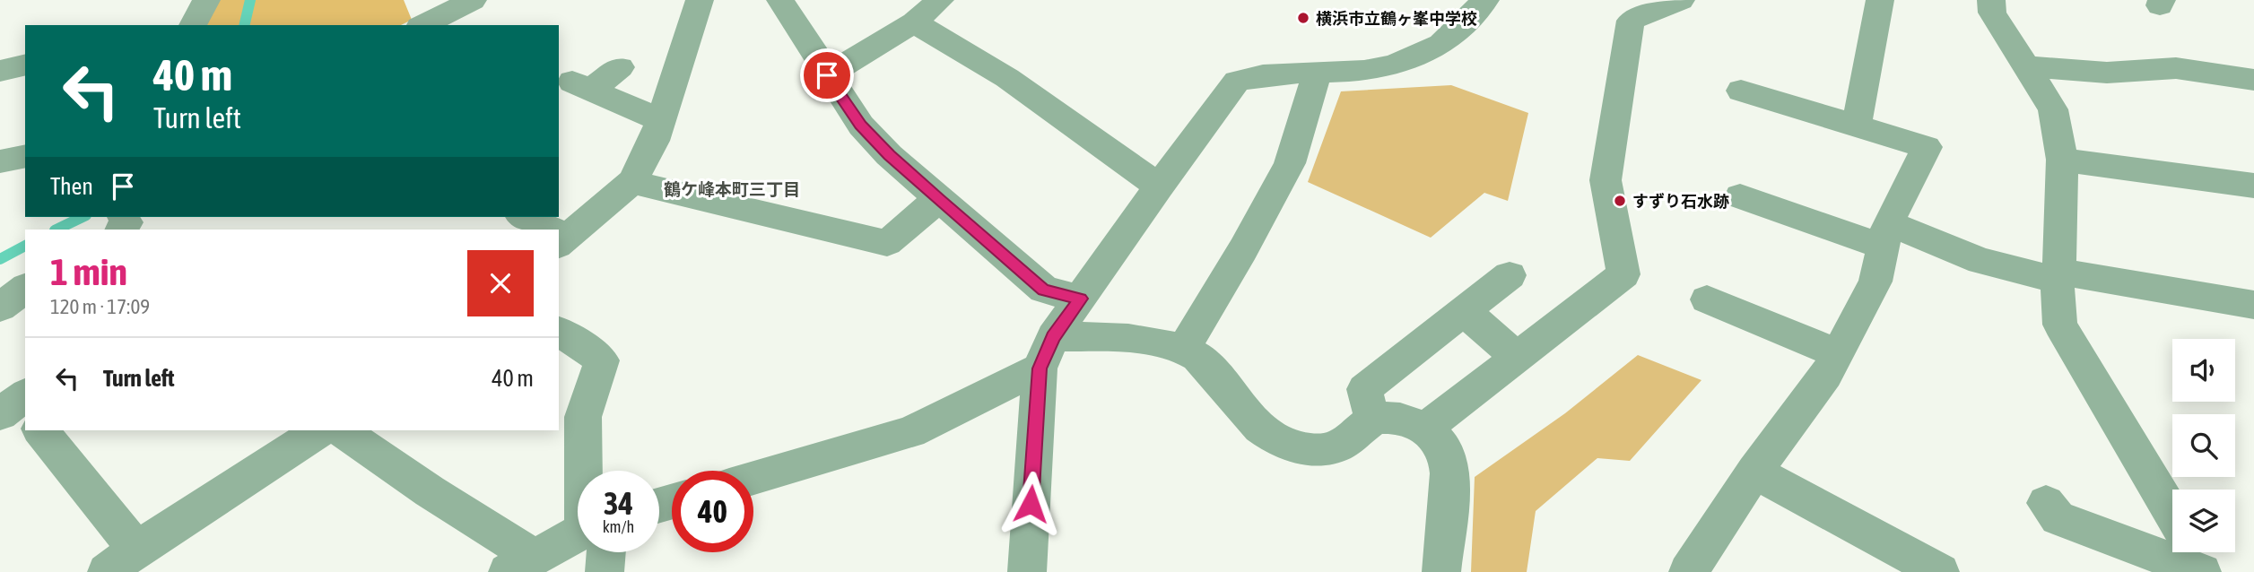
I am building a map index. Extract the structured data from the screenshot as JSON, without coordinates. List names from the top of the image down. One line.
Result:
{"districts":["鶴ケ峰本町三丁目"],"places":["横浜市立鶴ヶ峯中学校","すずり石水跡"],"page":{"turn":["40 m","Turn left"],"then":"Then","heading":["1 min","120 m · 17:09"],"list":[{"name":"Turn left","value":"40 m"}],"speed":"34 km/h","limit":"40"}}
